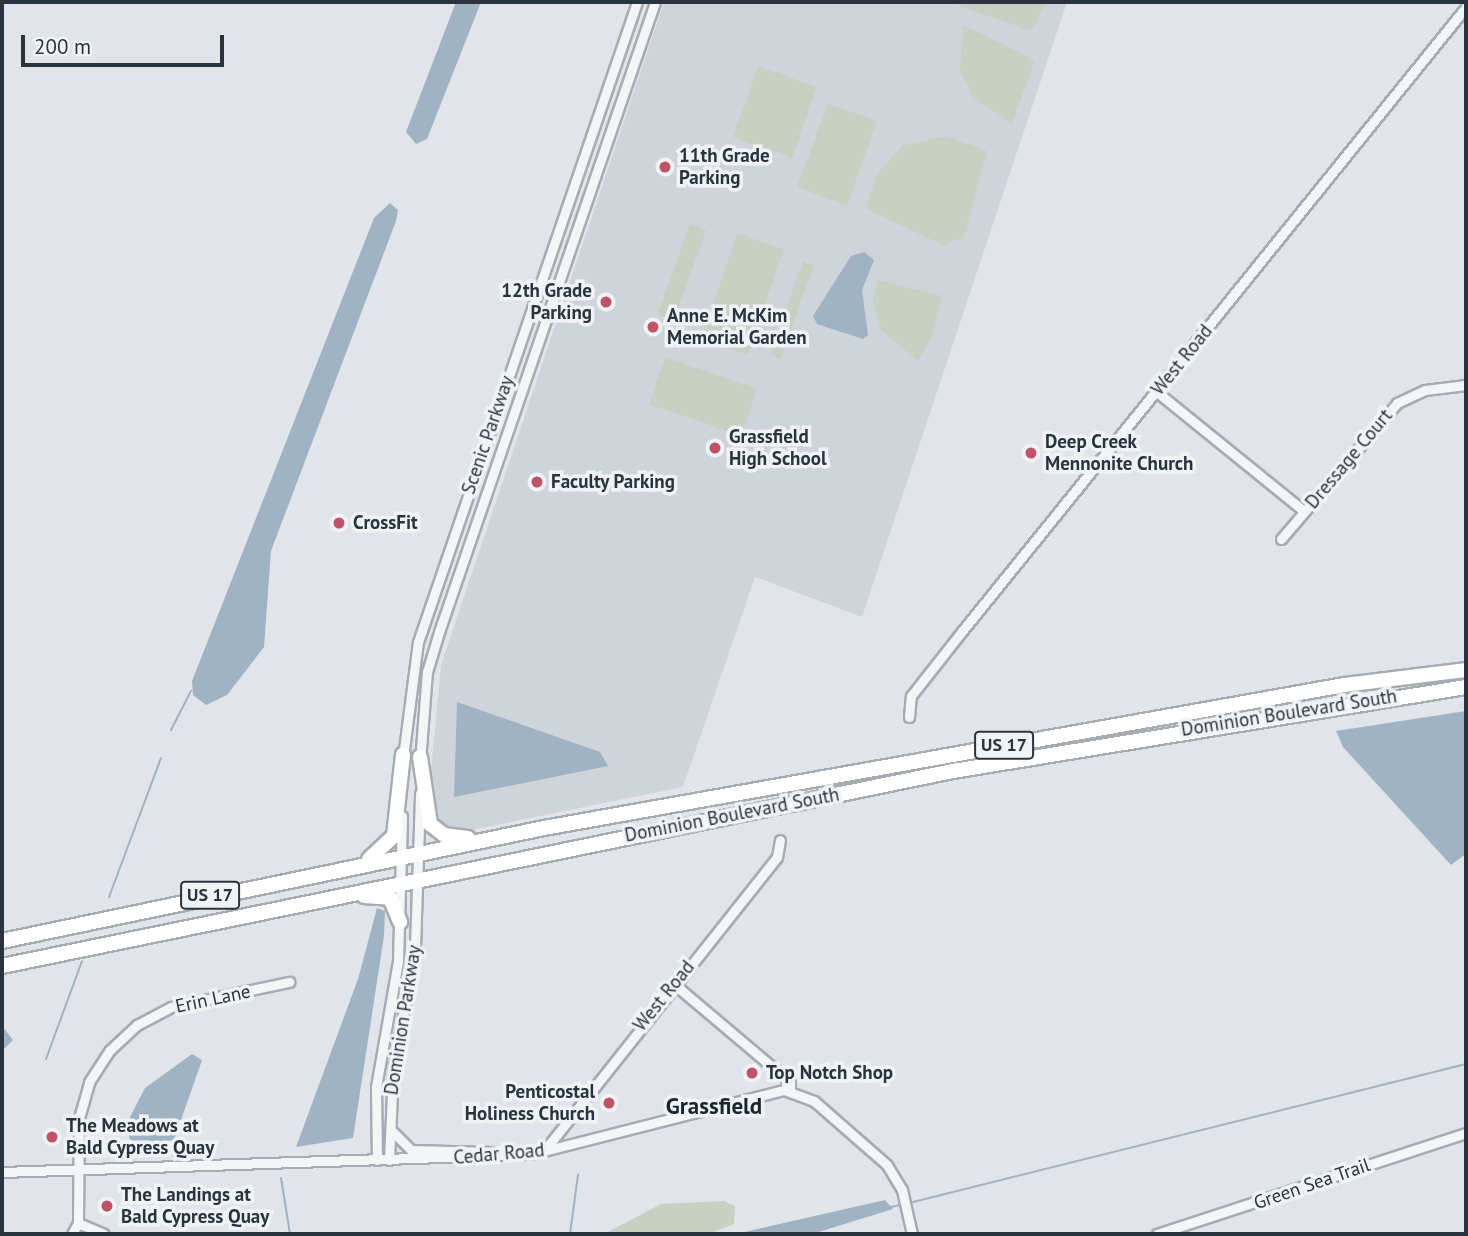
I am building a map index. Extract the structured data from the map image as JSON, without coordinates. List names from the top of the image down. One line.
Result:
{"streets":{"highway":["Dominion Boulevard South","US 17"],"street":["West Road","Scenic Parkway","Dressage Court","Erin Lane","Dominion Parkway","Cedar Road","Green Sea Trail"]},"crossings":[["West Road","Cedar Road"],["Scenic Parkway","Dominion Boulevard South"],["Scenic Parkway","US 17"],["Scenic Parkway","Dominion Parkway"],["Dominion Boulevard South","Dominion Parkway"],["Erin Lane","Cedar Road"],["Dominion Parkway","Cedar Road"]],"districts":["Grassfield"],"places":["11th Grade Parking","12th Grade Parking","Anne E. McKim Memorial Garden","Grassfield High School","Deep Creek Mennonite Church","Faculty Parking","CrossFit","Top Notch Shop","Penticostal Holiness Church","The Meadows at Bald Cypress Quay","The Landings at Bald Cypress Quay"],"scale_bar":"200 m"}
